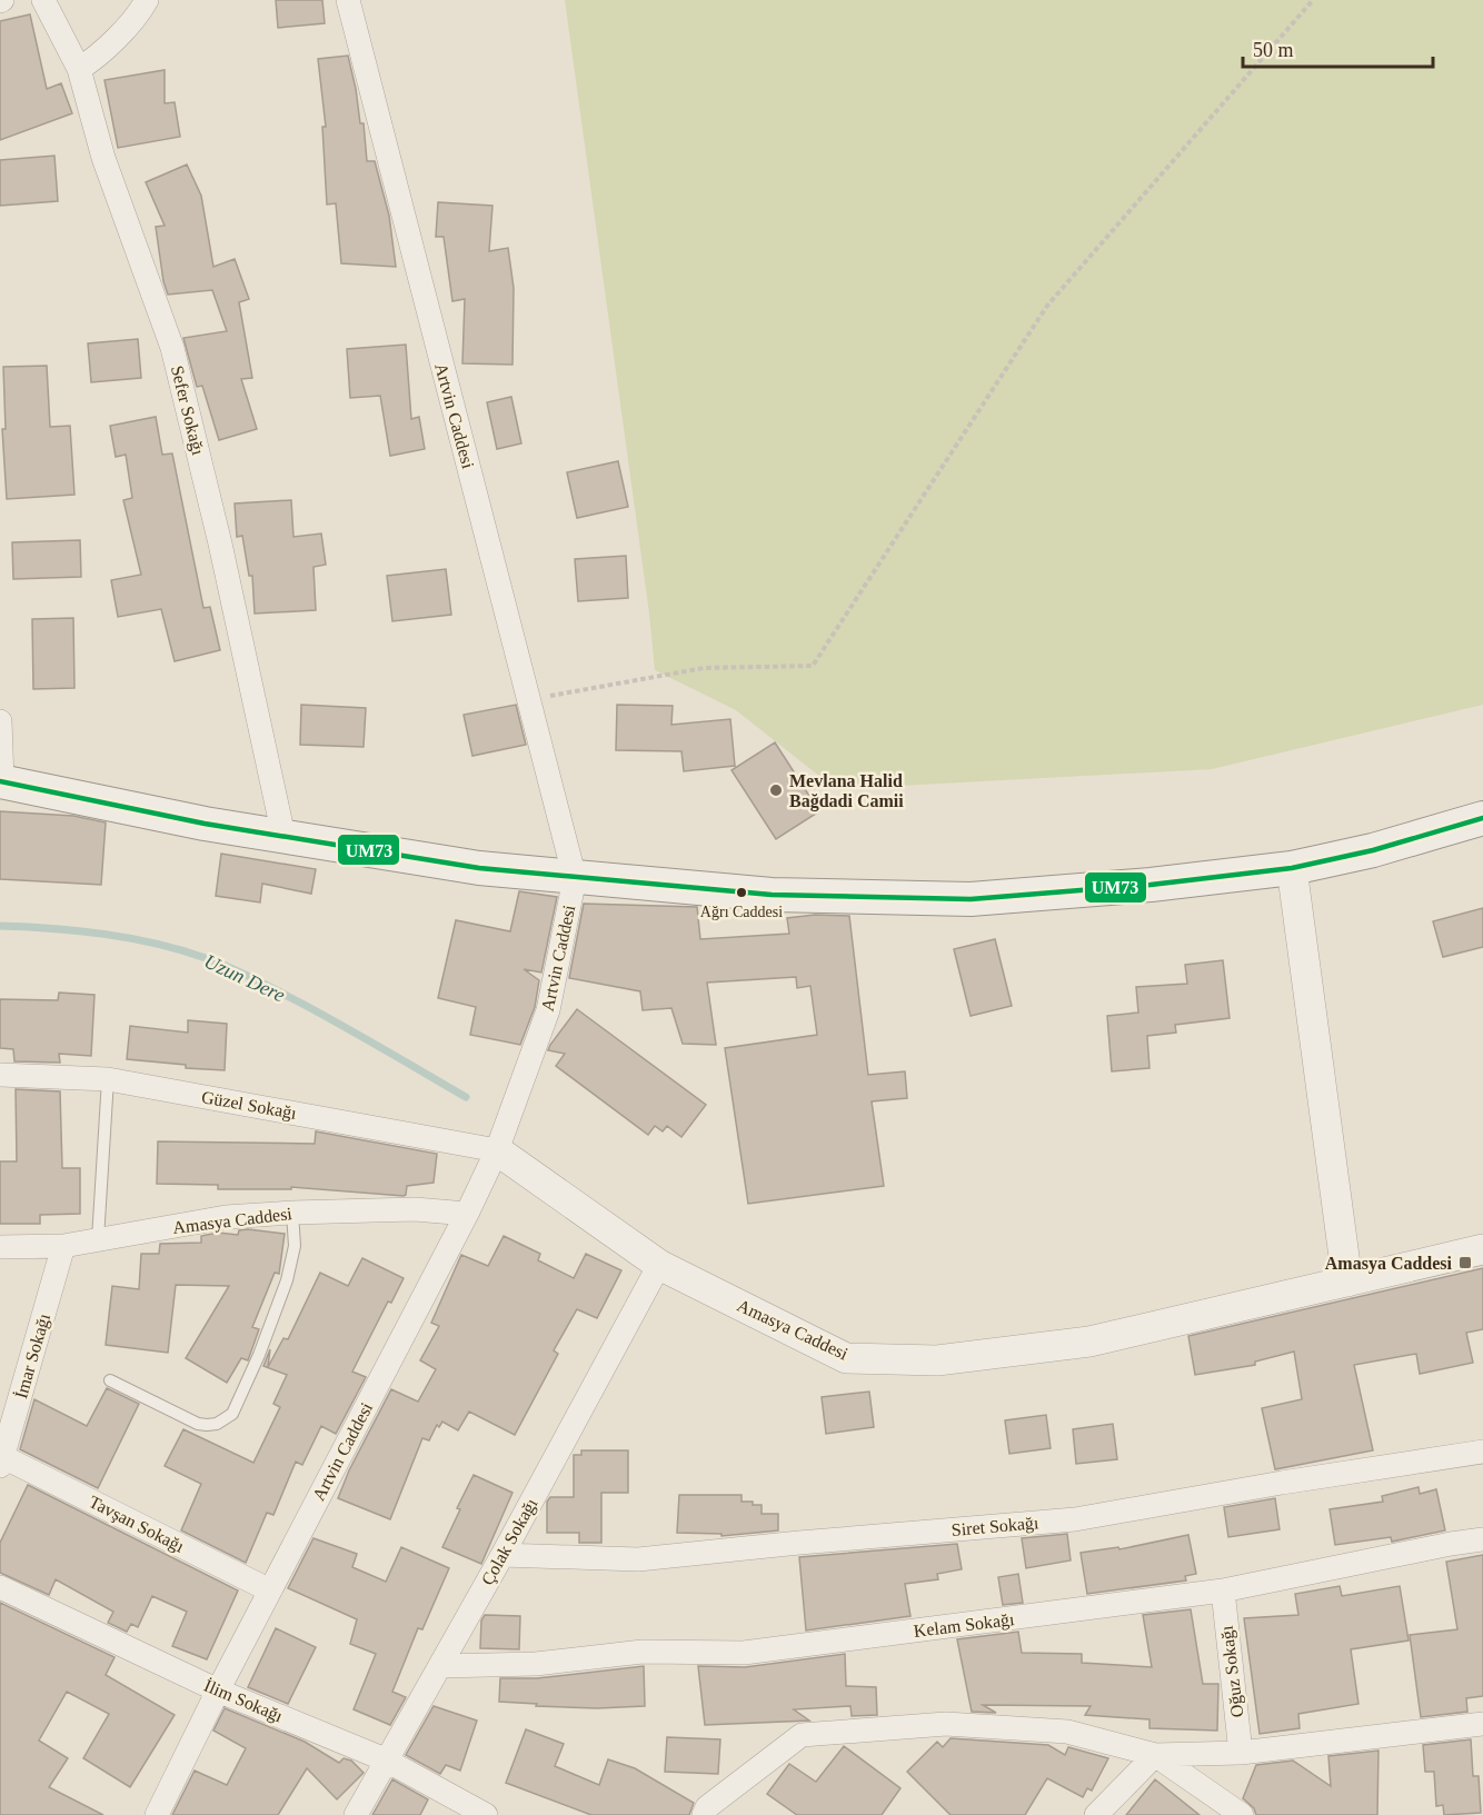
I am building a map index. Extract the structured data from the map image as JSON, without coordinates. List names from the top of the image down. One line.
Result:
{"streets":{"street":["Sefer Sokağı","Artvin Caddesi","Güzel Sokağı","Amasya Caddesi","İmar Sokağı","Tavşan Sokağı","Siret Sokağı","Çolak Sokağı","Kelam Sokağı","Oğuz Sokağı","İlim Sokağı"]},"crossings":[["Artvin Caddesi","Güzel Sokağı"],["Artvin Caddesi","Amasya Caddesi"],["Artvin Caddesi","Tavşan Sokağı"],["Artvin Caddesi","İlim Sokağı"],["Güzel Sokağı","Amasya Caddesi"],["Amasya Caddesi","İmar Sokağı"],["Amasya Caddesi","Çolak Sokağı"],["İmar Sokağı","Tavşan Sokağı"],["Siret Sokağı","Çolak Sokağı"],["Çolak Sokağı","Kelam Sokağı"],["Çolak Sokağı","İlim Sokağı"],["Kelam Sokağı","Oğuz Sokağı"]],"water":["Uzun Dere"],"places":{"other":["Mevlana Halid Bağdadi Camii","Ağrı Caddesi"],"transit":["Amasya Caddesi"]},"lines":["transit line UM73"],"scale_bar":"50 m"}
